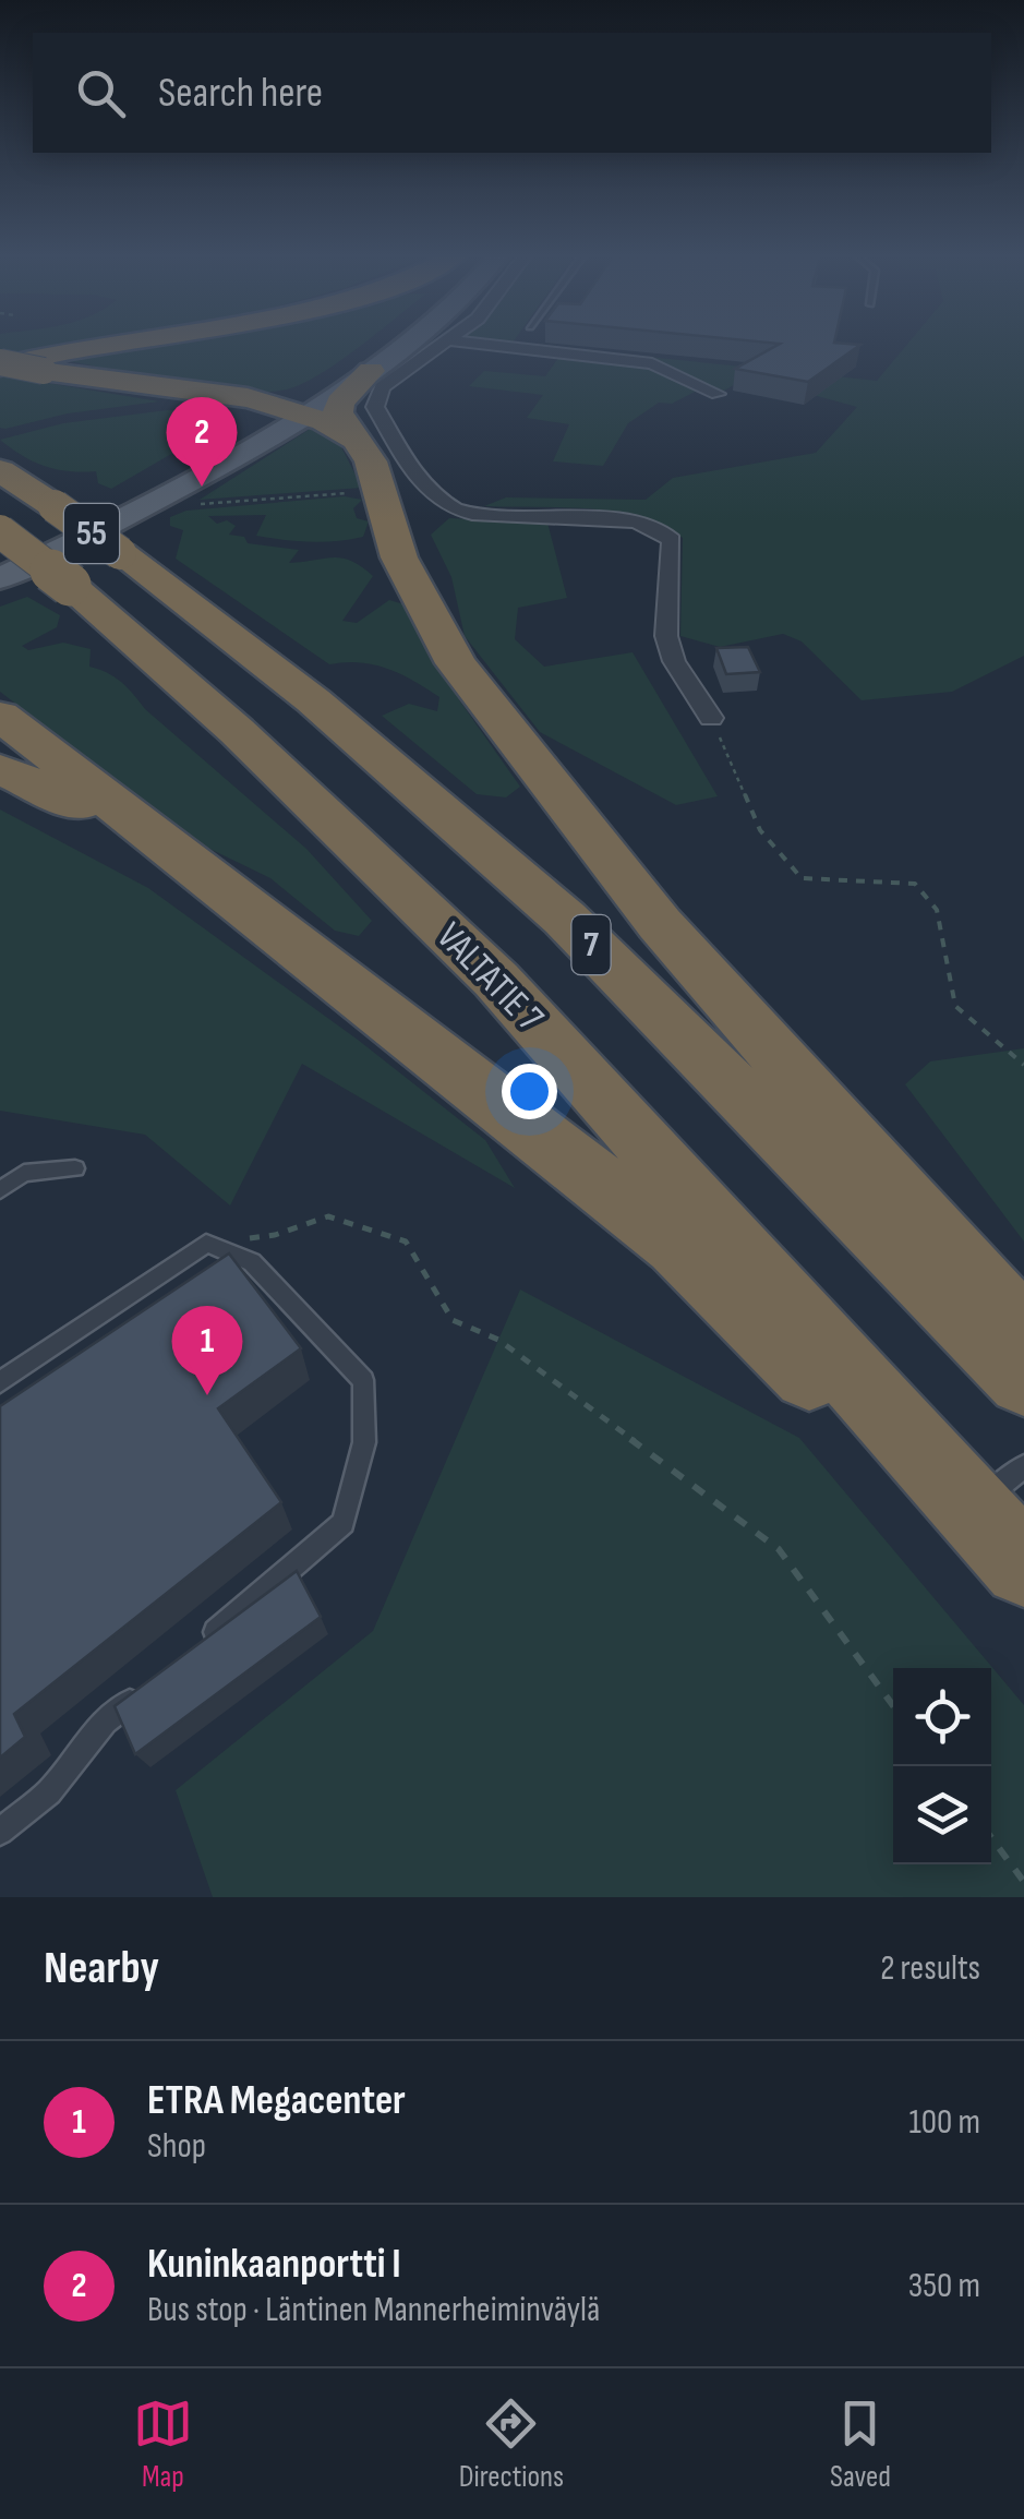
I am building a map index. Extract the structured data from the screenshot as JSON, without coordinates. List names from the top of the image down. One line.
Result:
{"streets":{"highway":["7","VALTATIE 7"],"main road":["55"]},"page":{"search":"Search here","pins":["2","1"],"heading":["Nearby","2 results"],"list":[{"mark":"1","name":"ETRA Megacenter","note":"Shop","value":"100 m"},{"mark":"2","name":"Kuninkaanportti I","note":"Bus stop · Läntinen Mannerheiminväylä","value":"350 m"}],"nav":["Map","Directions","Saved"]}}
